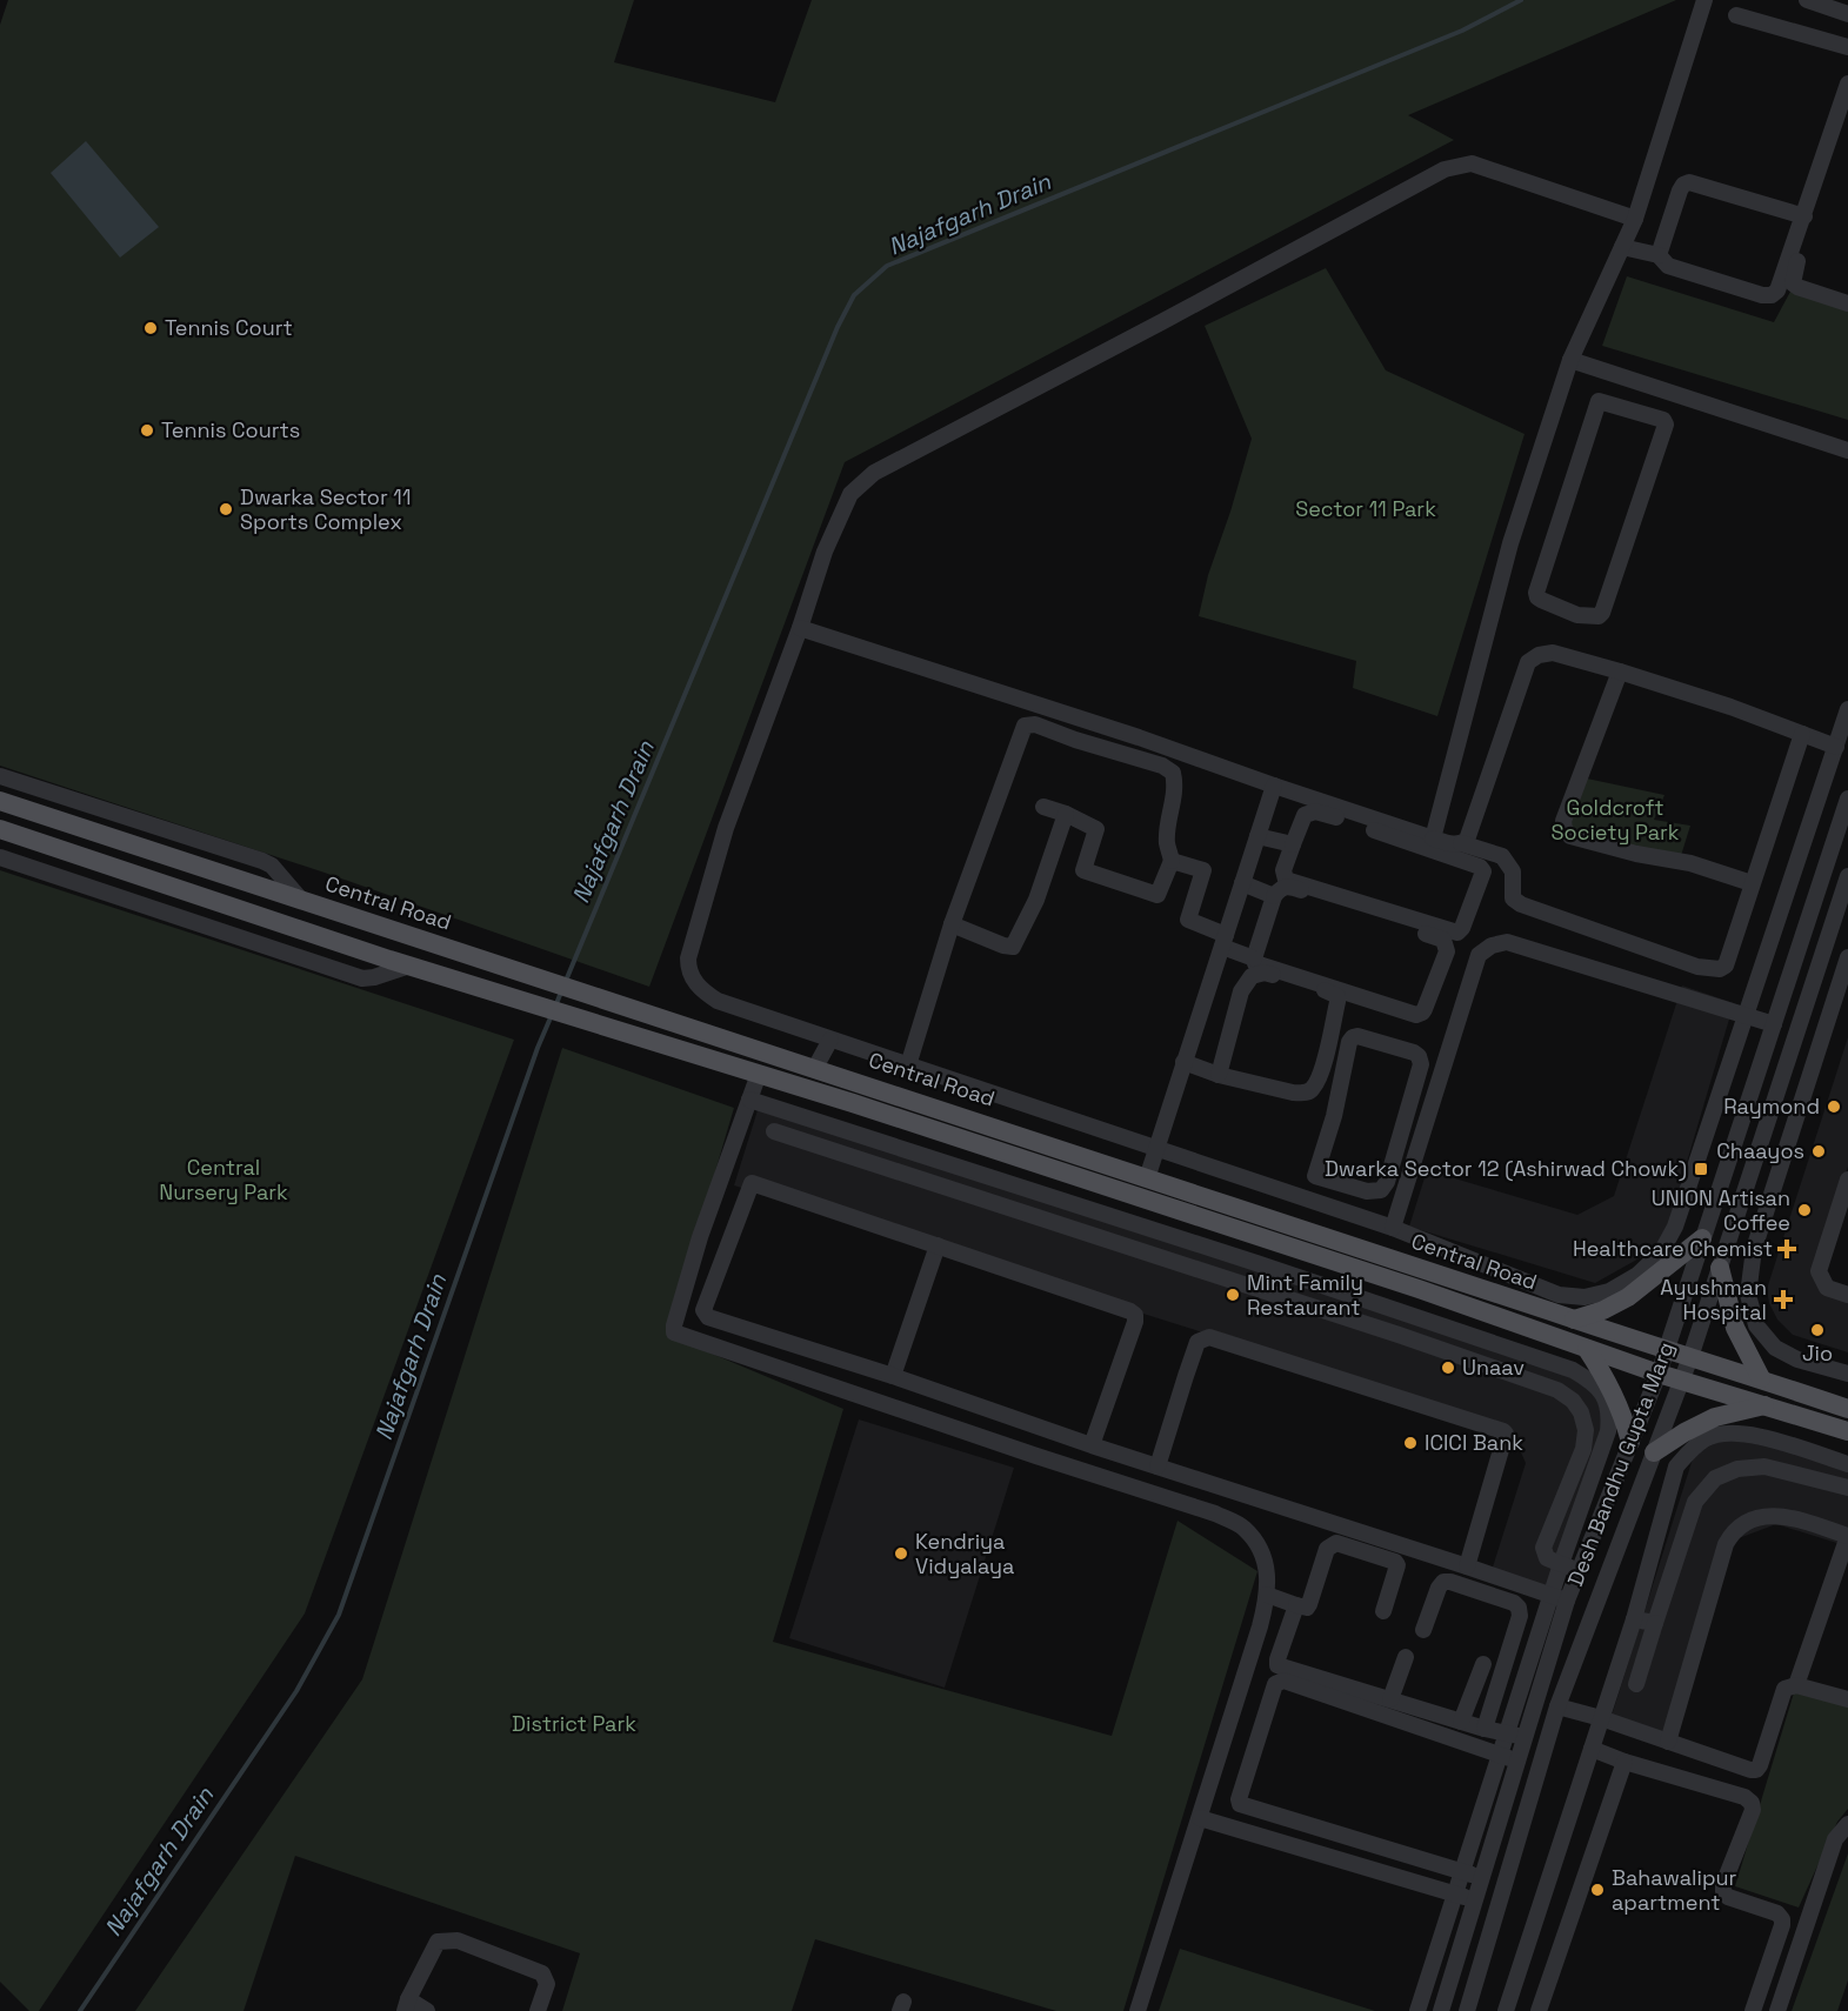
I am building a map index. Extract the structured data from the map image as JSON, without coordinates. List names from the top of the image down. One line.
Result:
{"streets":{"main road":["Central Road"],"street":["Desh Bandhu Gupta Marg"]},"crossings":[["Central Road","Desh Bandhu Gupta Marg"]],"water":["Najafgarh Drain"],"parks":["Sector 11 Park","Goldcroft Society Park","Central Nursery Park","District Park"],"places":{"other":["Tennis Court","Tennis Courts","Dwarka Sector 11 Sports Complex","Raymond","Chaayos","UNION Artisan Coffee","Mint Family Restaurant","Jio","Unaav","ICICI Bank","Kendriya Vidyalaya","Bahawalipur apartment"],"transit":["Dwarka Sector 12 (Ashirwad Chowk)"],"health":["Healthcare Chemist","Ayushman Hospital"]}}
